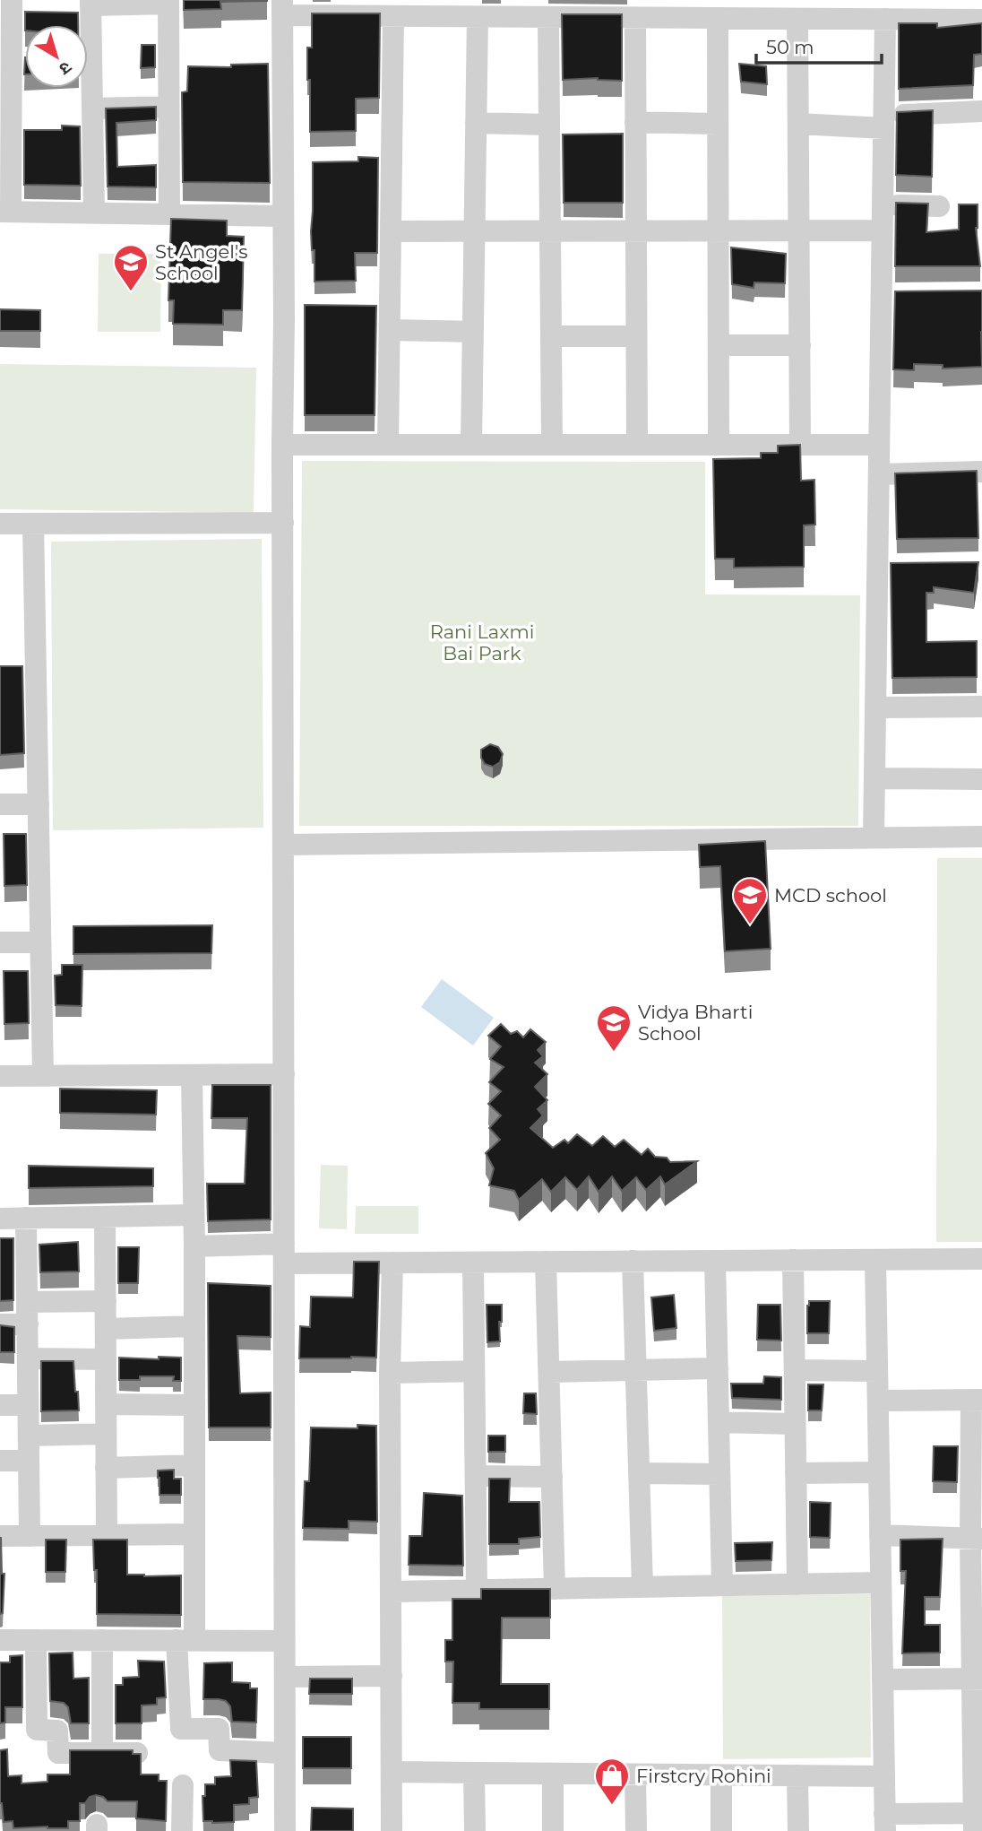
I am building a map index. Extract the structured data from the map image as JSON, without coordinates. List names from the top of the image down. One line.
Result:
{"parks":["Rani Laxmi Bai Park"],"places":{"school or university":["St Angel's School","MCD school","Vidya Bharti School"],"shop":["Firstcry Rohini"]},"scale_bar":"50 m","north":"bottom right"}
